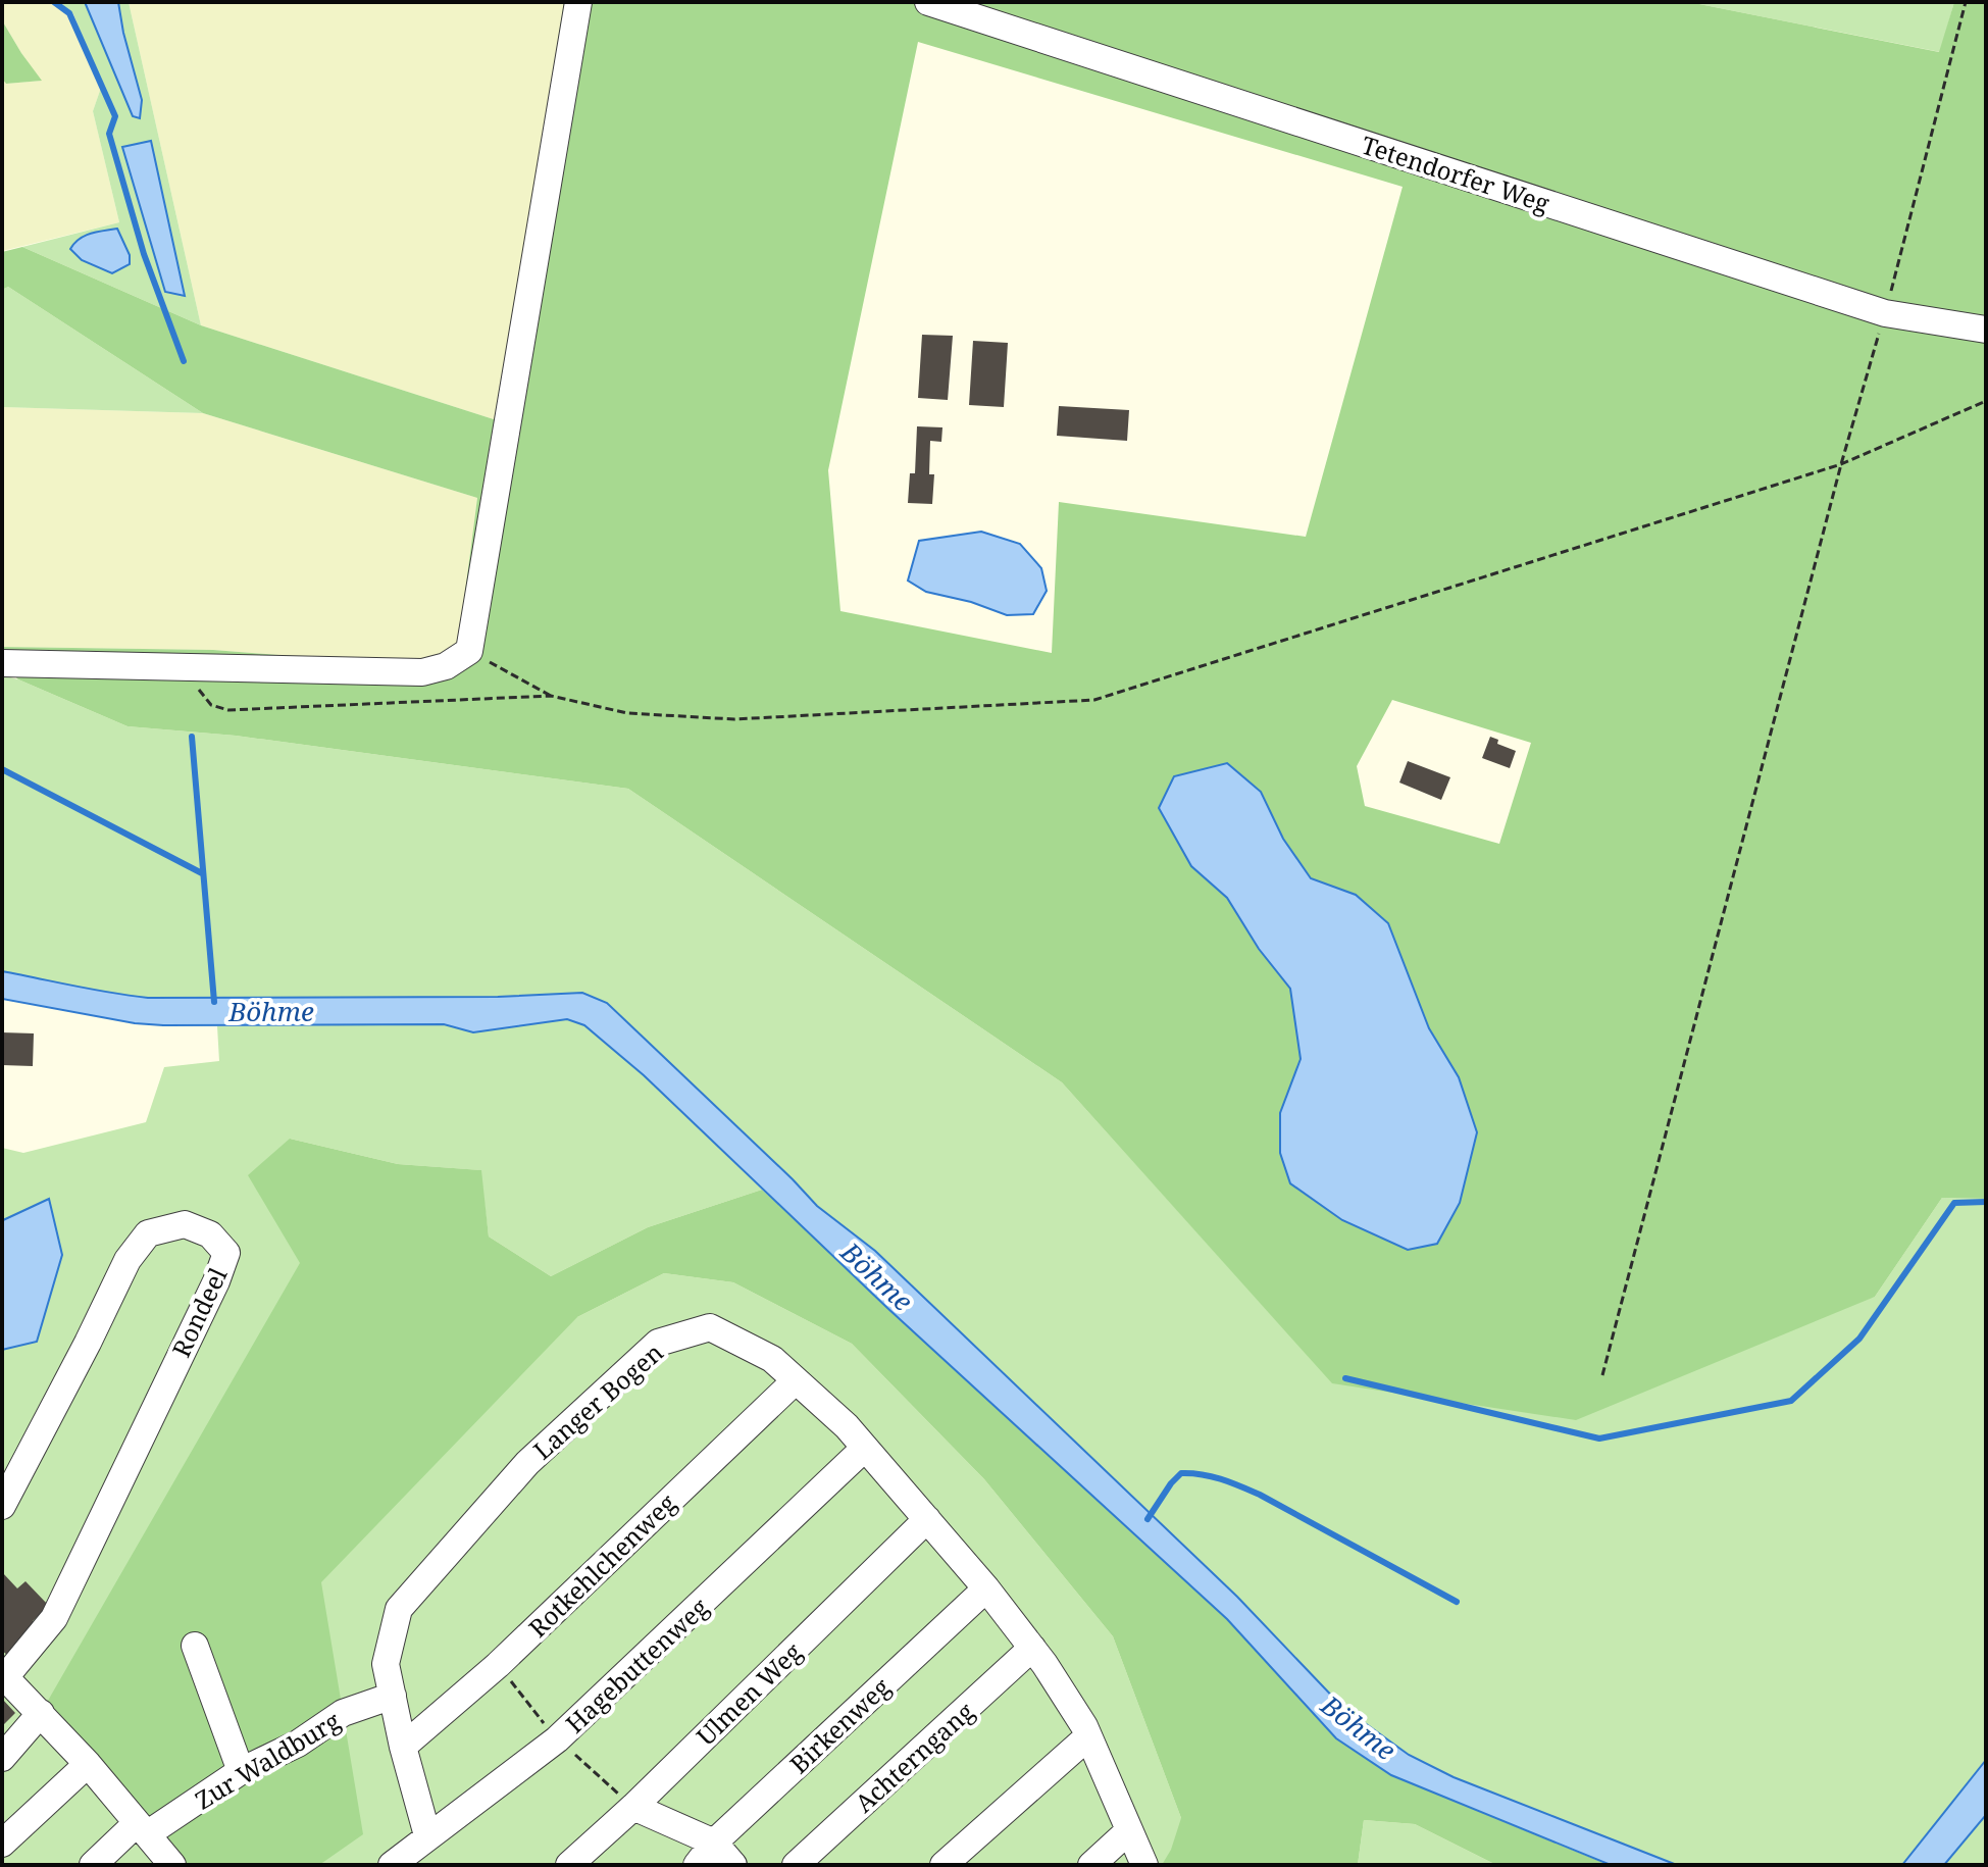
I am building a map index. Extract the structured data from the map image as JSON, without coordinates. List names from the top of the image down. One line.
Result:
{"streets":{"street":["Tetendorfer Weg","Rondeel","Langer Bogen","Rotkehlchenweg","Hagebuttenweg","Ulmen Weg","Birkenweg","Achterngang","Zur Waldburg"]},"crossings":[["Langer Bogen","Rotkehlchenweg"],["Langer Bogen","Hagebuttenweg"],["Langer Bogen","Ulmen Weg"],["Langer Bogen","Birkenweg"],["Langer Bogen","Achterngang"],["Langer Bogen","Zur Waldburg"]],"water":["Böhme"]}
